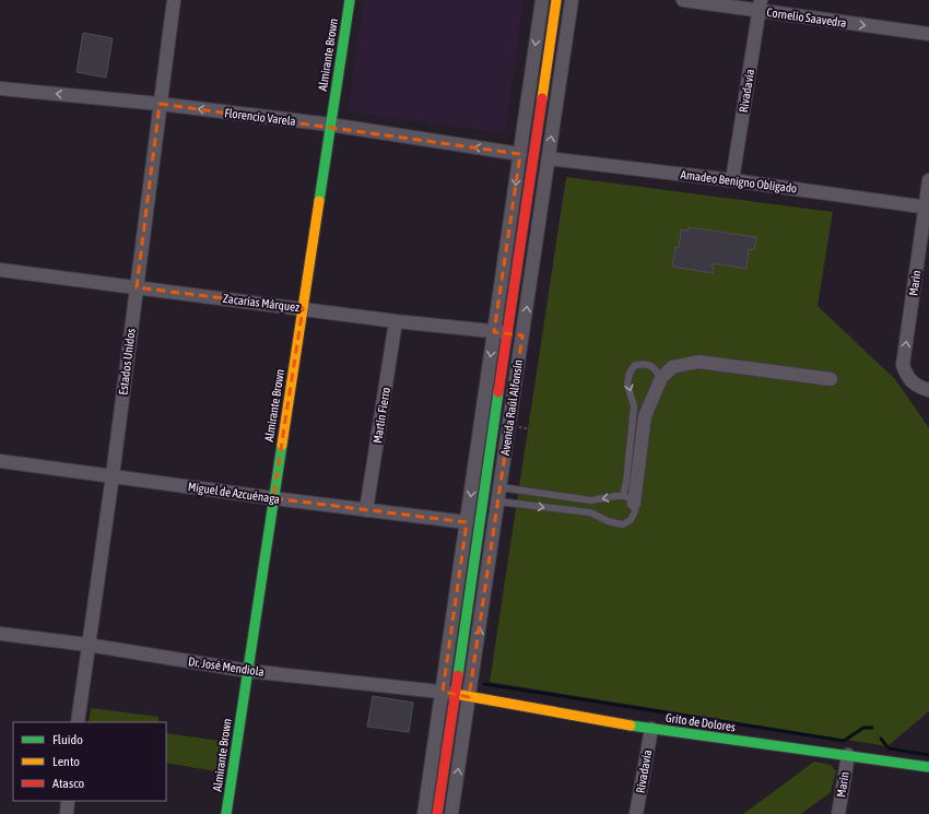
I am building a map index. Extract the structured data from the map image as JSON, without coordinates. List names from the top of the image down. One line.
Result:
{"streets":{"street":["Cornelio Saavedra","Almirante Brown","Rivadavia","Florencio Varela","Amadeo Benigno Obligado","Marín","Zacarias Márquez","Estados Unidos","Avenida Raúl Alfonsín","Martín Fierro","Miguel de Azcuénaga","Dr. José Mendiola","Grito de Dolores"]},"crossings":[["Cornelio Saavedra","Rivadavia"],["Almirante Brown","Florencio Varela"],["Almirante Brown","Zacarias Márquez"],["Almirante Brown","Miguel de Azcuénaga"],["Almirante Brown","Dr. José Mendiola"],["Rivadavia","Amadeo Benigno Obligado"],["Rivadavia","Grito de Dolores"],["Florencio Varela","Estados Unidos"],["Florencio Varela","Avenida Raúl Alfonsín"],["Amadeo Benigno Obligado","Marín"],["Amadeo Benigno Obligado","Avenida Raúl Alfonsín"],["Marín","Grito de Dolores"],["Zacarias Márquez","Estados Unidos"],["Zacarias Márquez","Avenida Raúl Alfonsín"],["Zacarias Márquez","Martín Fierro"],["Estados Unidos","Miguel de Azcuénaga"],["Estados Unidos","Dr. José Mendiola"],["Avenida Raúl Alfonsín","Miguel de Azcuénaga"],["Avenida Raúl Alfonsín","Dr. José Mendiola"],["Avenida Raúl Alfonsín","Grito de Dolores"],["Martín Fierro","Miguel de Azcuénaga"],["Dr. José Mendiola","Grito de Dolores"]],"one_way":["Cornelio Saavedra","Florencio Varela","Marín"],"legend":["Fluido","Lento","Atasco"]}
